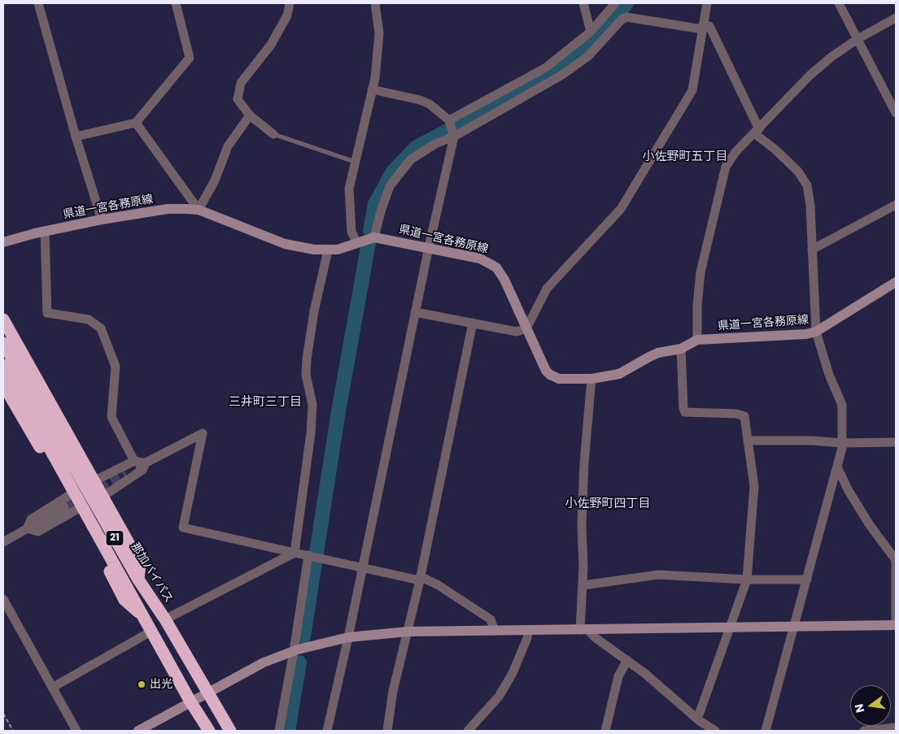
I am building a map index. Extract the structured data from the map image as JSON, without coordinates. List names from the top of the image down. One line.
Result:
{"streets":{"highway":["21","那加バイパス"],"main road":["県道一宮各務原線"]},"districts":["小佐野町五丁目","三井町三丁目","小佐野町四丁目"],"places":["出光"],"north":"left"}
